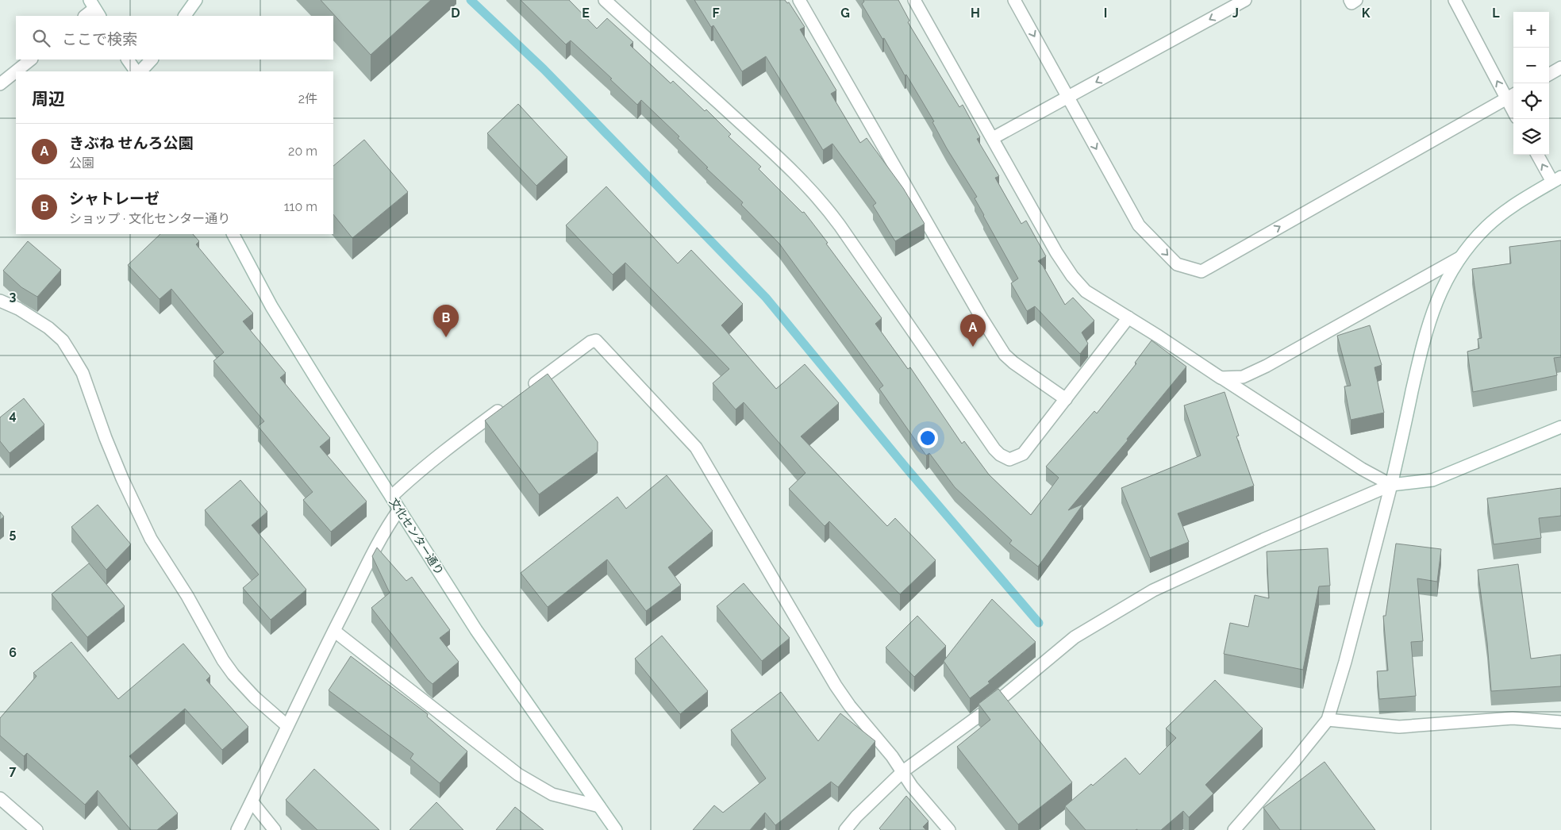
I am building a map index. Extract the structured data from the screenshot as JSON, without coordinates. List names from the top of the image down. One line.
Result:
{"streets":{"street":["文化センター通り"]},"page":{"map_buttons":["+","−"],"search":"ここで検索","heading":["周辺","2件"],"list":[{"mark":"A","name":"きぶね せんろ公園","note":"公園","value":"20 m"},{"mark":"B","name":"シャトレーゼ","note":"ショップ · 文化センター通り","value":"110 m"}],"pins":["B","A"]},"grid":{"columns":["D","E","F","G","H","I","J","K","L"],"rows":["3","4","5","6","7"]}}
